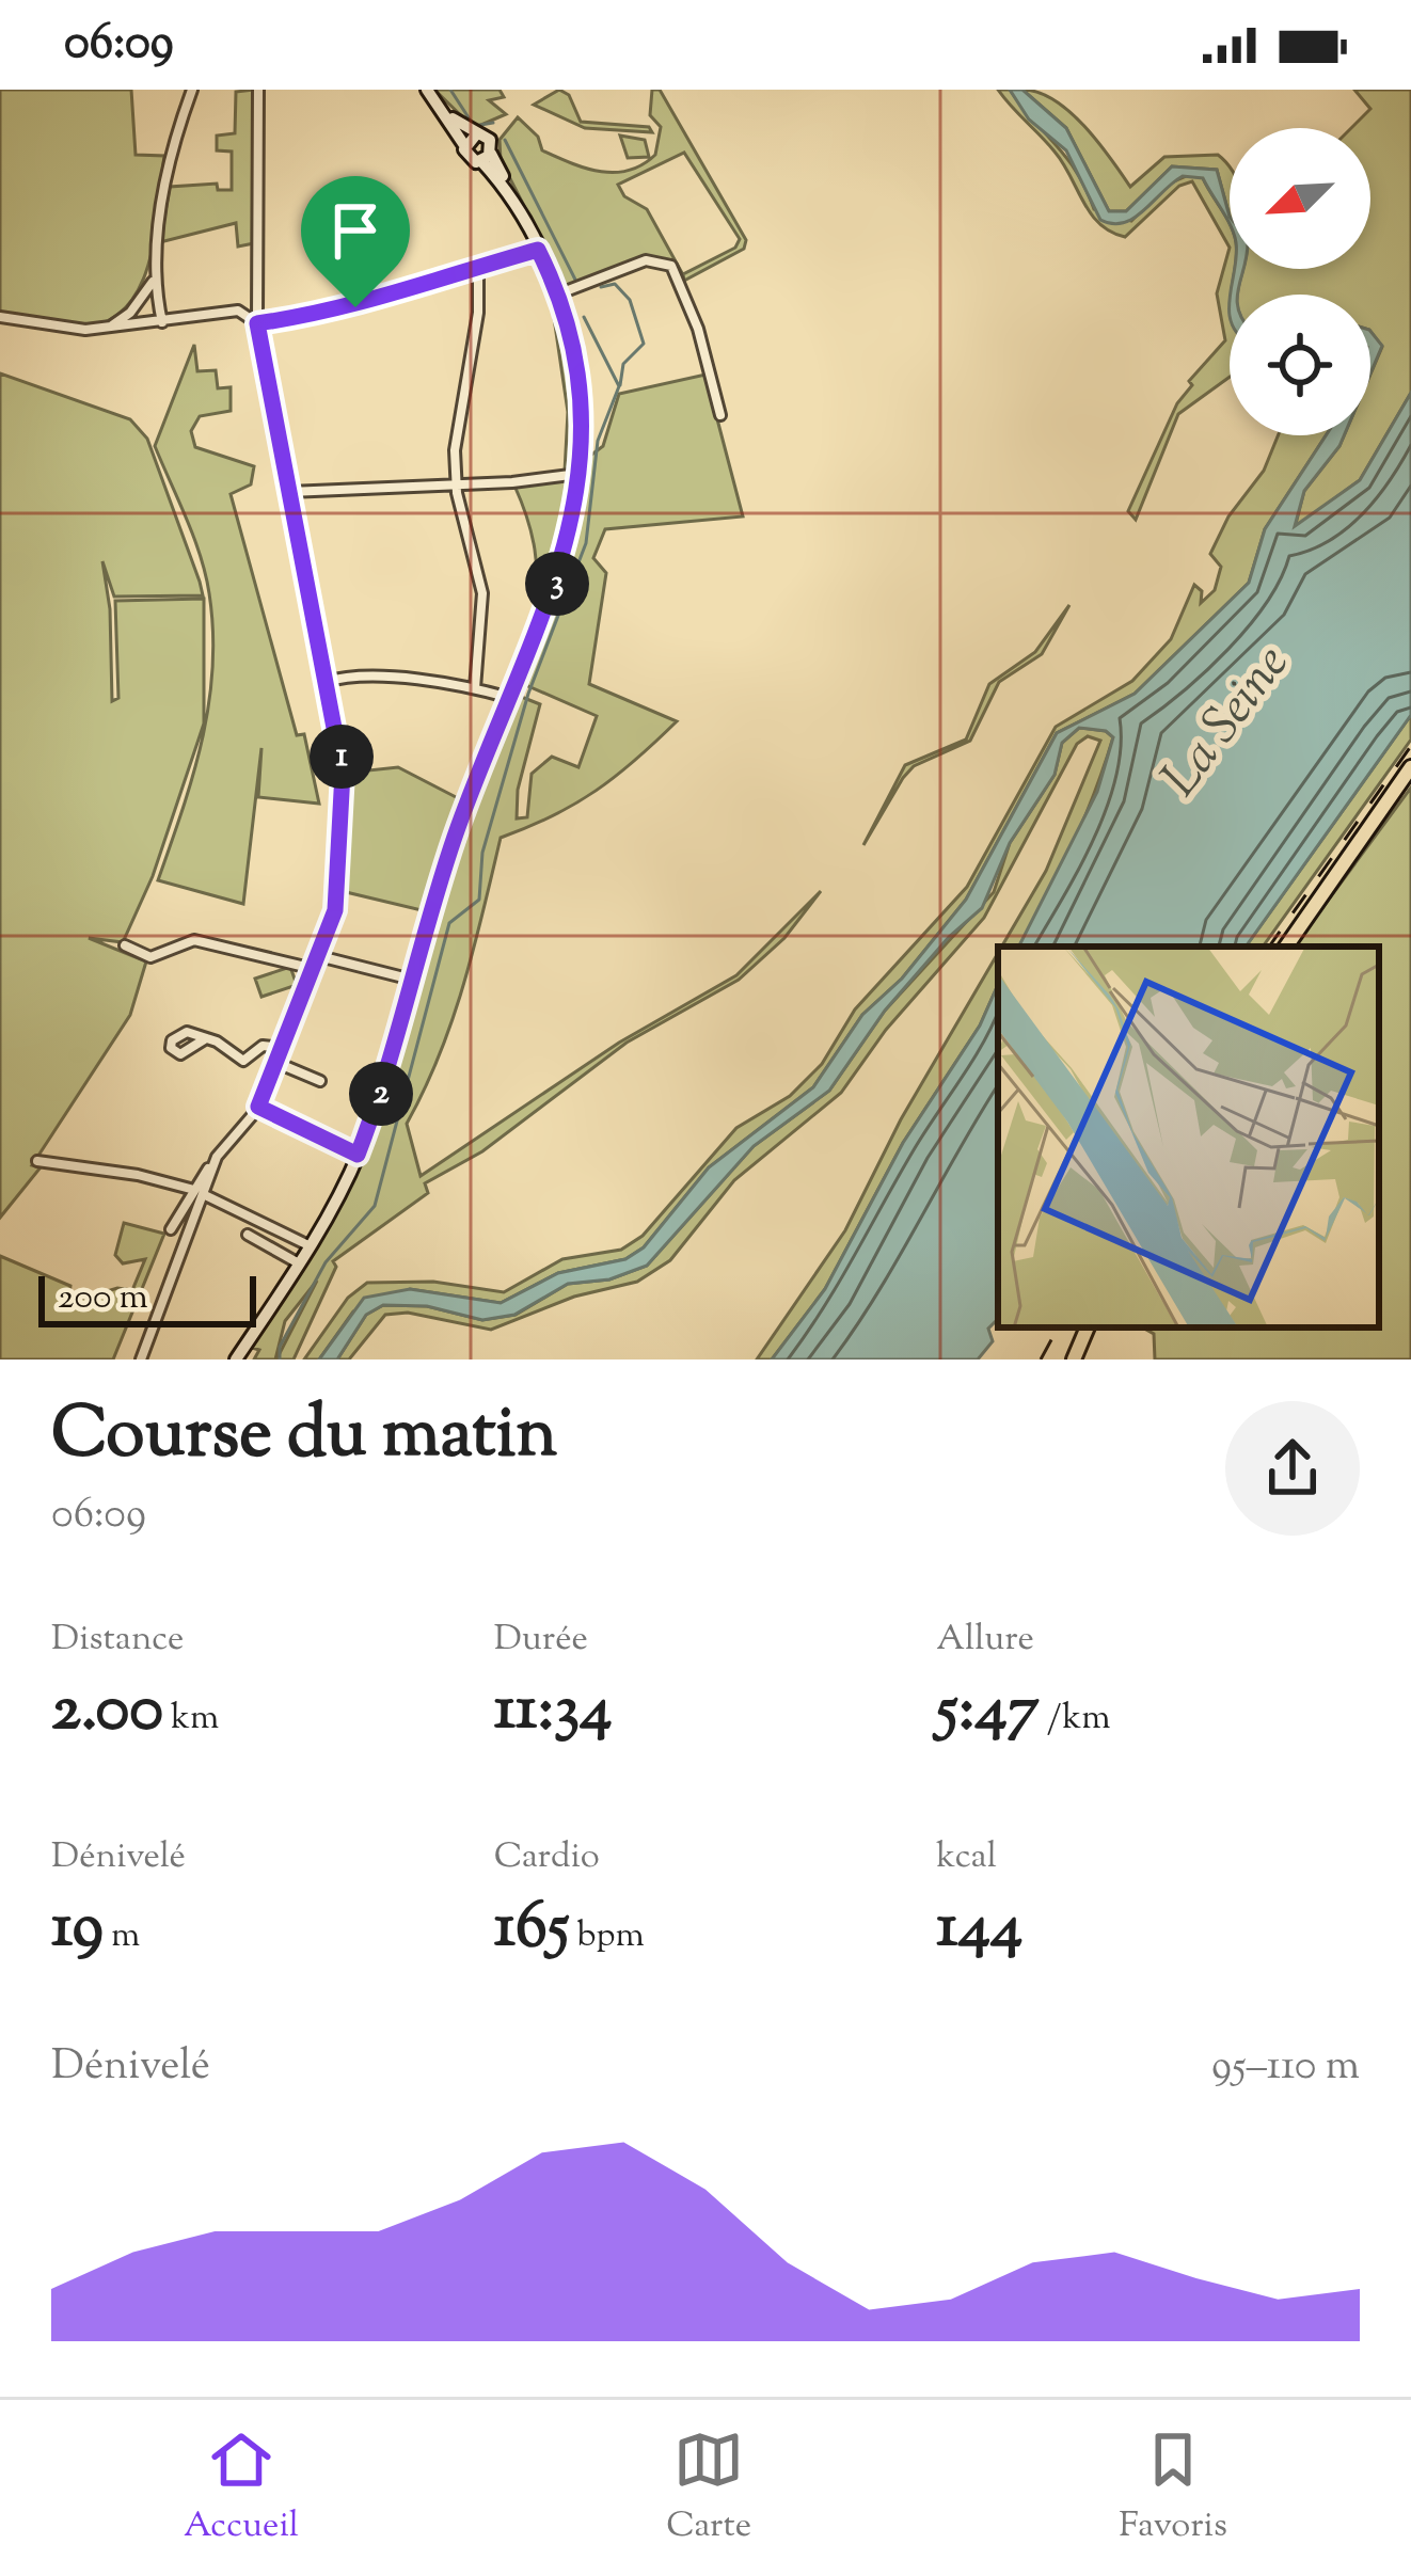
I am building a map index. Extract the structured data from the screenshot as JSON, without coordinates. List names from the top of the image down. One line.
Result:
{"water":["La Seine"],"scale_bar":"200 m","north":"bottom left","page":{"status":"06:09","pins":["3","1","2"],"scale":"200 m","heading":["Course du matin","06:09"],"stats":[["Distance","2.00 km"],["Durée","11:34"],["Allure","5:47 /km"],["Dénivelé","19 m"],["Cardio","165 bpm"],["kcal","144"]],"chart":["Dénivelé","95–110 m"],"tabs":["Accueil","Carte","Favoris"]}}
